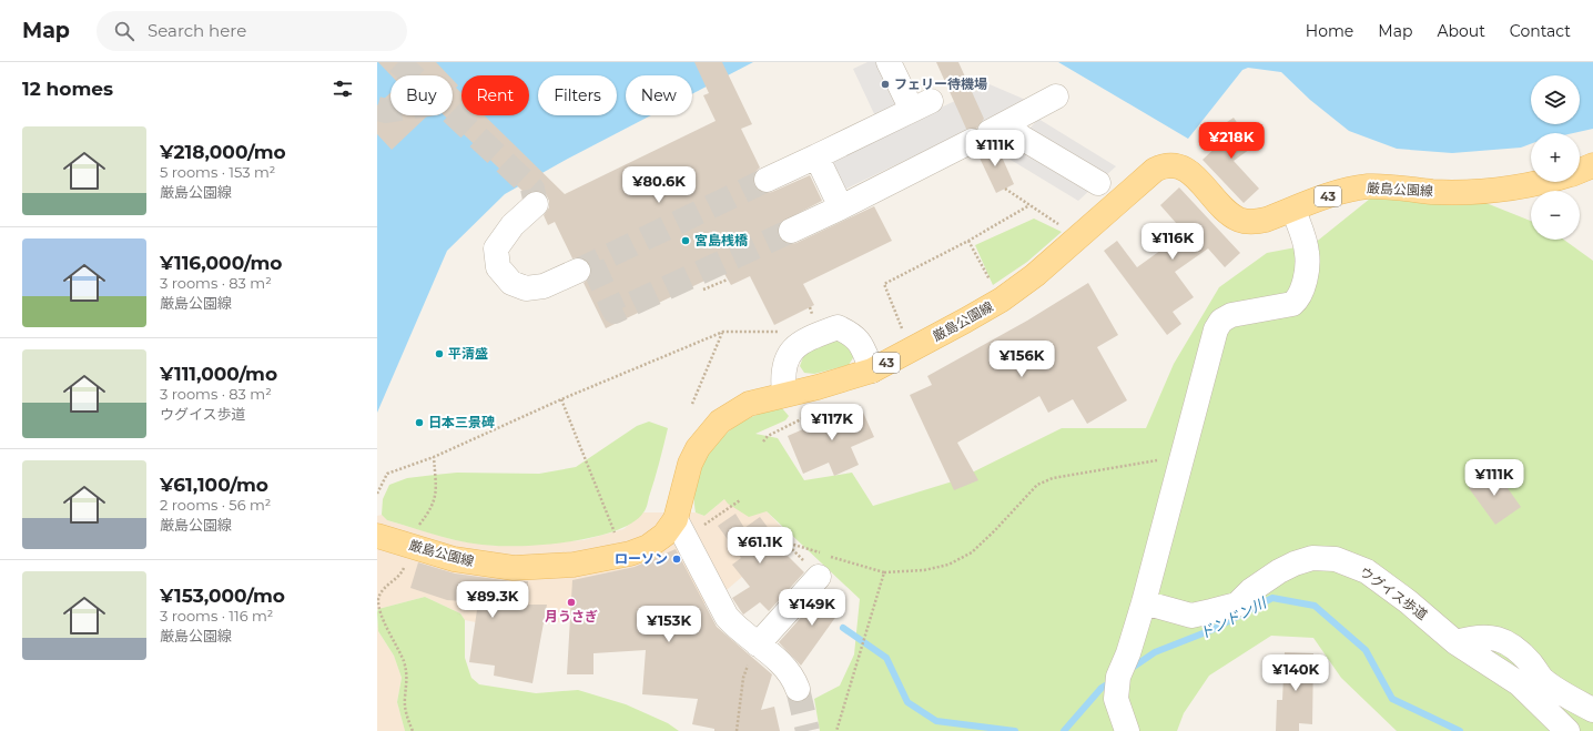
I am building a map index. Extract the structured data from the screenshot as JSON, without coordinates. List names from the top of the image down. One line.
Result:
{"streets":{"main road":["厳島公園線","43"],"street":["ウグイス歩道"]},"water":["ドンドン川"],"places":["フェリー待機場","宮島桟橋","平清盛","日本三景碑","ローソン","月うさぎ"],"page":{"header":"Map","search":"Search here","nav":["Home","Map","About","Contact"],"heading":"12 homes","map_buttons":["+","−"],"chip":["Buy","Rent","Filters","New"],"list":[{"name":"¥218,000/mo","note":"5 rooms · 153 m² · 厳島公園線"},{"name":"¥116,000/mo","note":"3 rooms · 83 m² · 厳島公園線"},{"name":"¥111,000/mo","note":"3 rooms · 83 m² · ウグイス歩道"},{"name":"¥61,100/mo","note":"2 rooms · 56 m² · 厳島公園線"},{"name":"¥153,000/mo","note":"3 rooms · 116 m² · 厳島公園線"}],"price":["¥218K","¥111K","¥80.6K","¥116K","¥156K","¥117K","¥111K","¥61.1K","¥89.3K","¥149K","¥153K","¥140K"]}}
